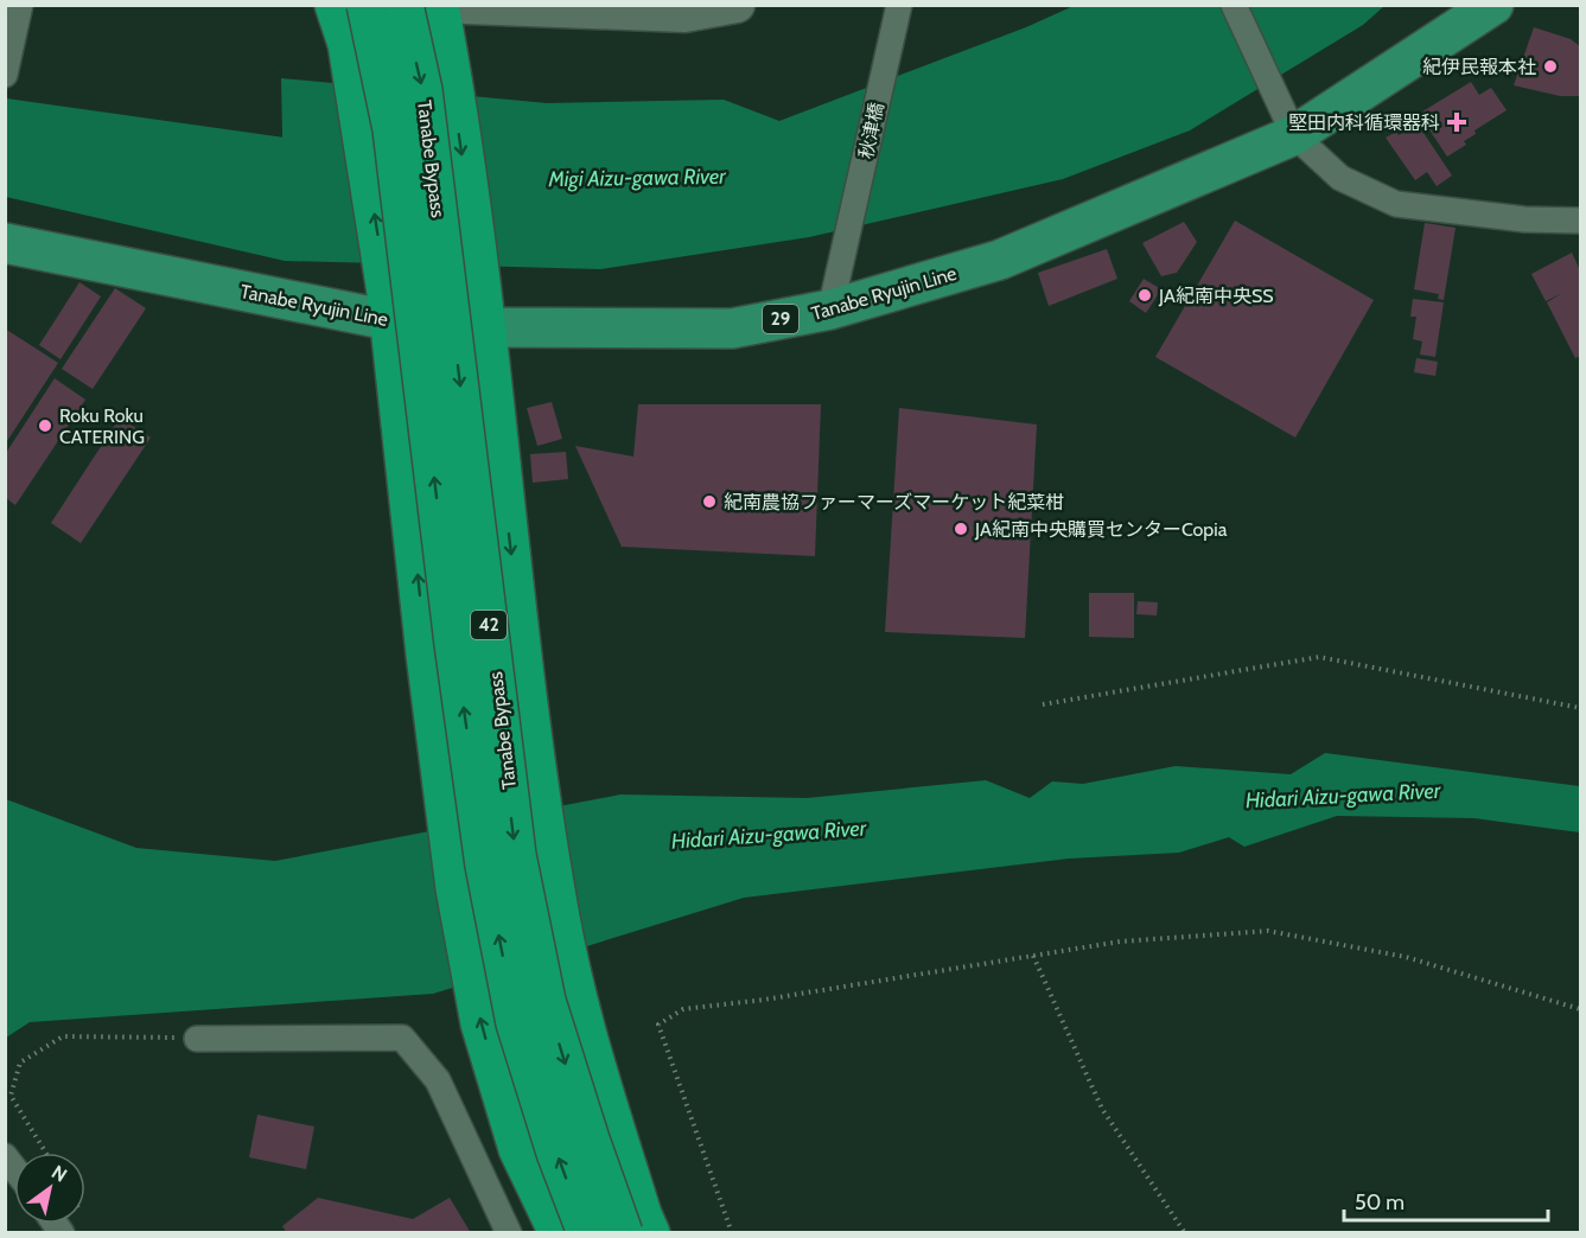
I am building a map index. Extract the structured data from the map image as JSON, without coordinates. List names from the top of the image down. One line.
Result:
{"streets":{"highway":["Tanabe Bypass","42"],"main road":["Tanabe Ryujin Line","29"],"street":["秋津橋"]},"crossings":[["秋津橋","Tanabe Ryujin Line"]],"water":["Migi Aizu-gawa River","Hidari Aizu-gawa River"],"places":{"other":["紀伊民報本社","JA紀南中央SS","Roku Roku CATERING","紀南農協ファーマーズマーケット紀菜柑","JA紀南中央購買センターCopia"],"health":["堅田内科循環器科"]},"scale_bar":"50 m","north":"top right"}
